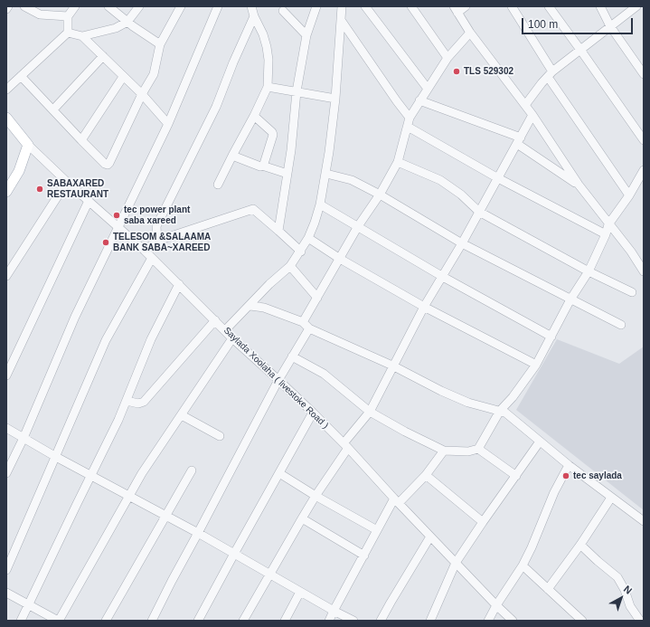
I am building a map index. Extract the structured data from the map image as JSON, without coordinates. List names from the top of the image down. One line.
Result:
{"streets":{"street":["Saylada Xoolaha ( livestoke Road )"]},"places":["TLS 529302","SABAXARED RESTAURANT","tec power plant saba xareed","TELESOM &SALAAMA BANK SABA~XAREED","tec saylada"],"scale_bar":"100 m","north":"top right"}
